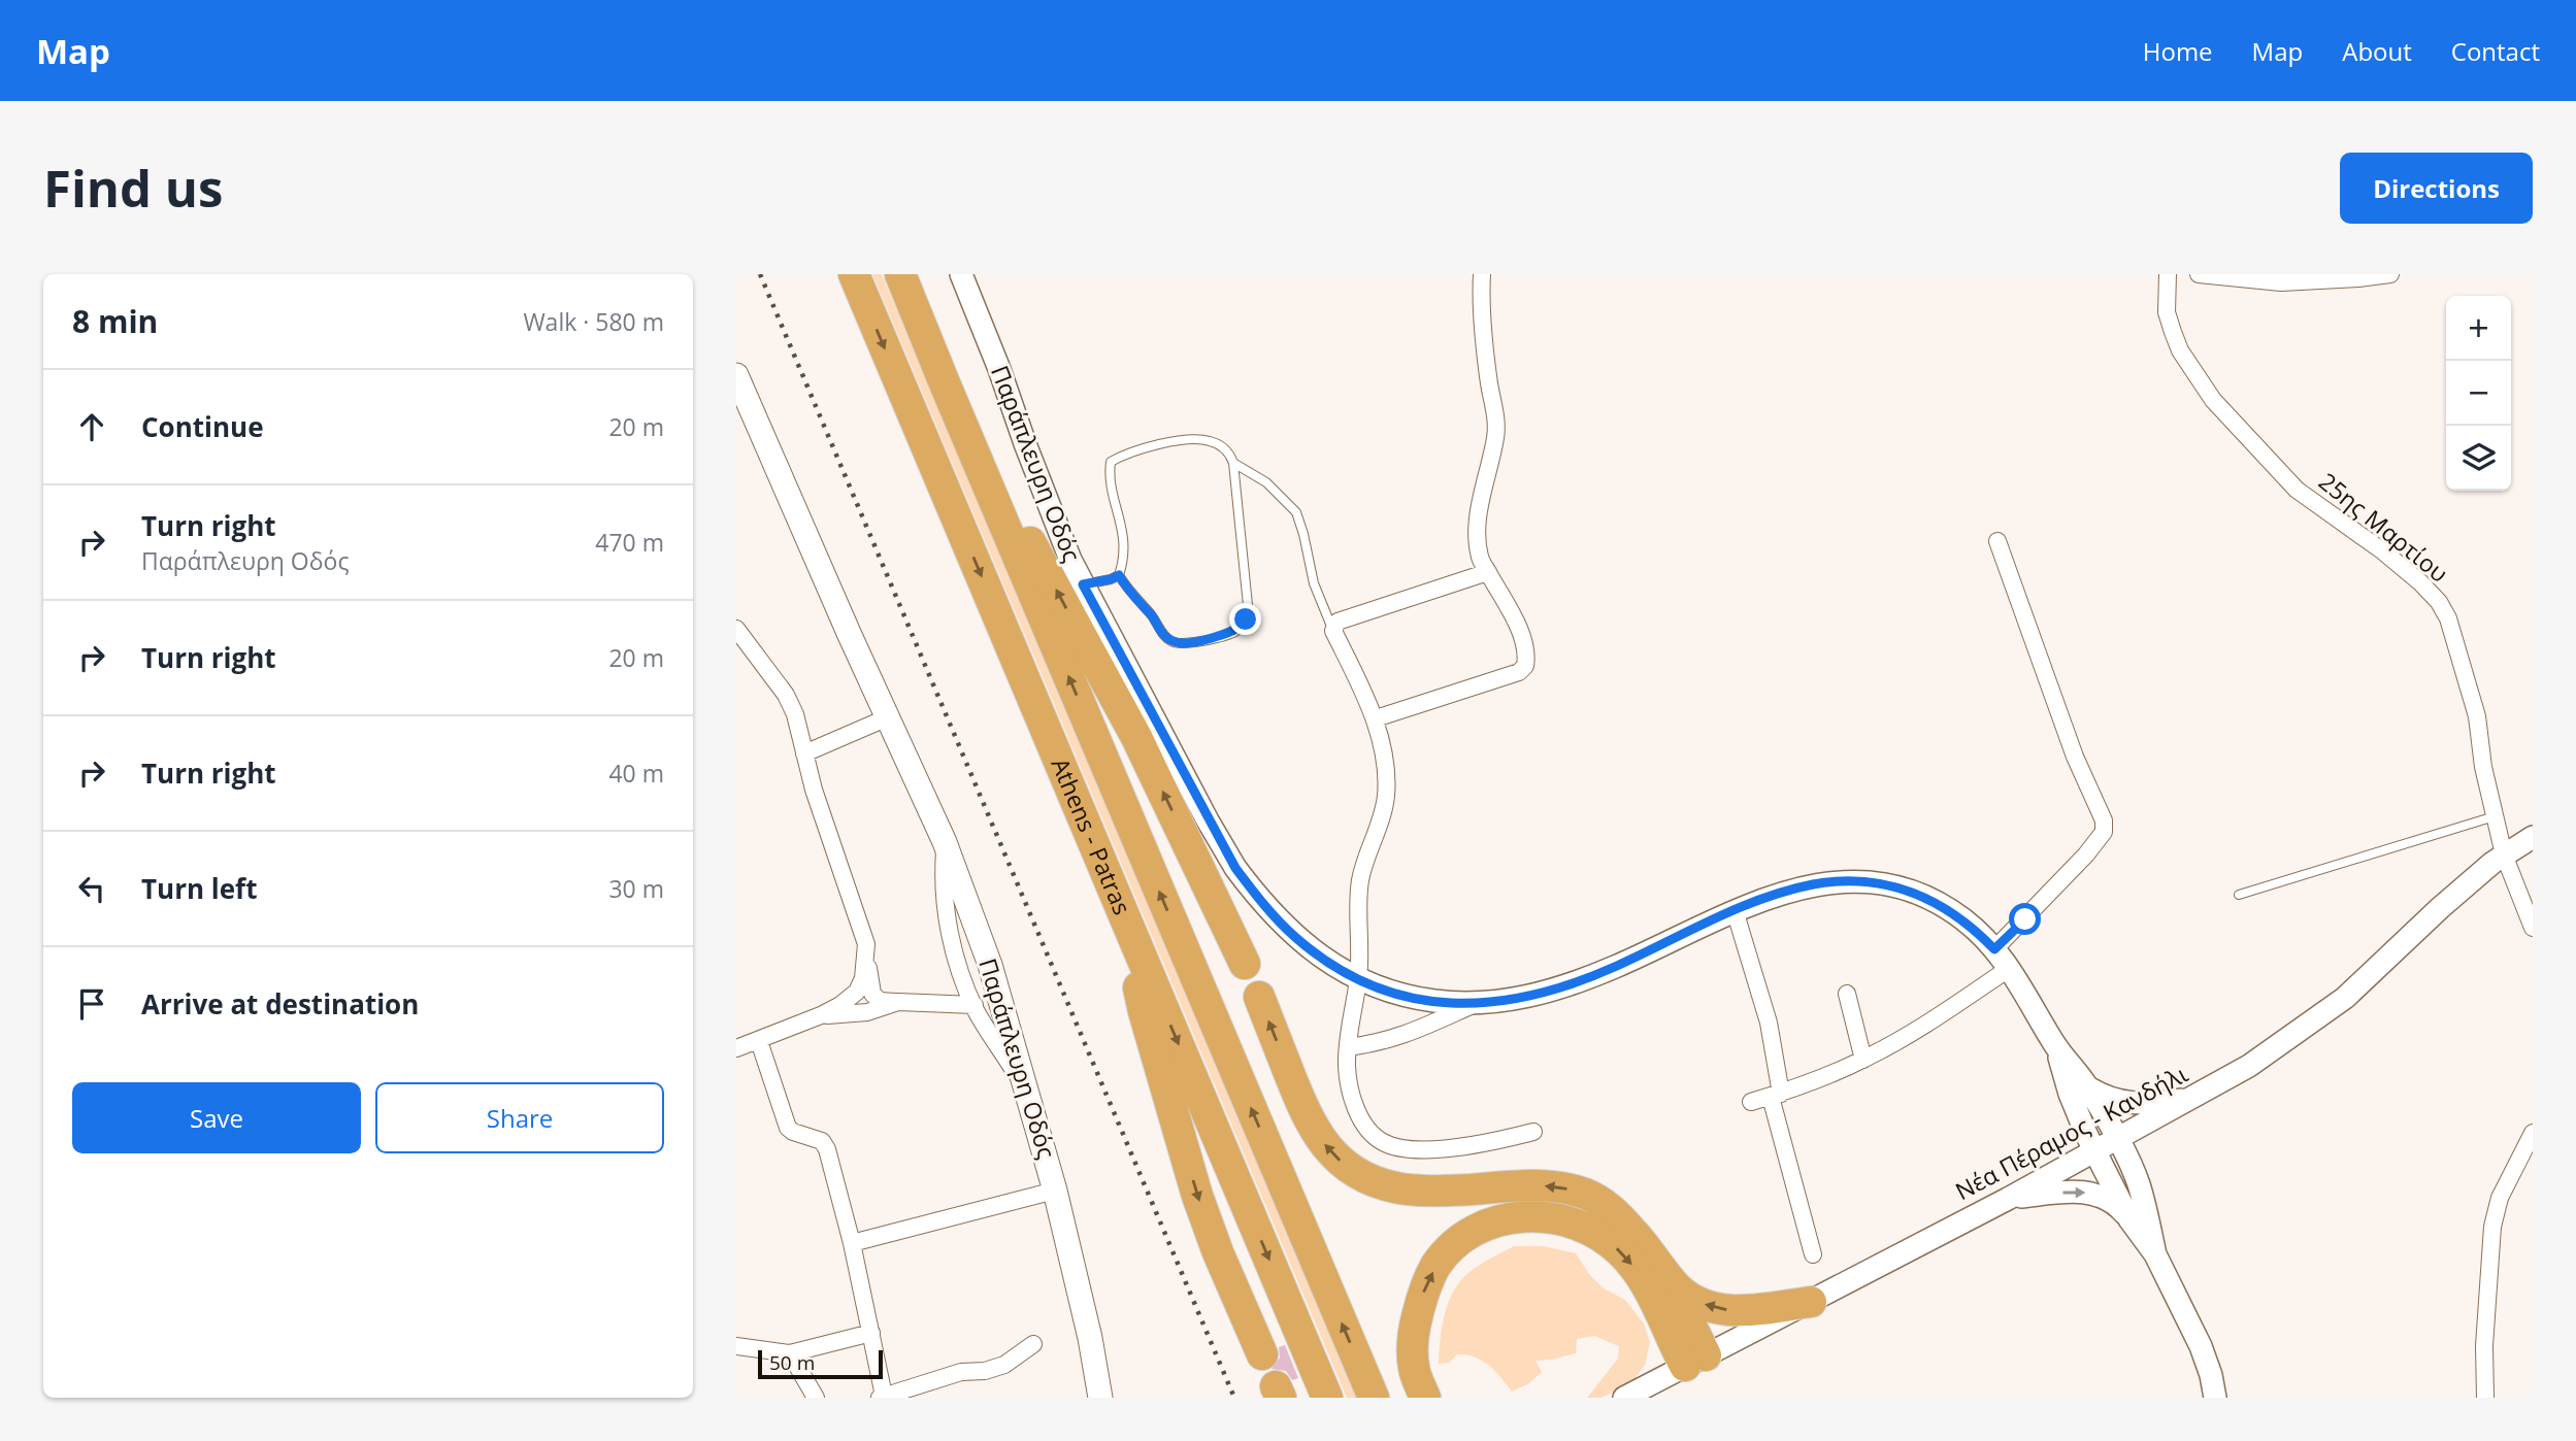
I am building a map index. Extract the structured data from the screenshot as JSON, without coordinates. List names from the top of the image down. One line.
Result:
{"streets":{"highway":["Athens - Patras"],"main road":["Παράπλευρη Οδός"],"street":["25ης Μαρτίου","Νέα Πέραμος - Κανδήλι"]},"crossings":[["Παράπλευρη Οδός","Νέα Πέραμος - Κανδήλι"],["25ης Μαρτίου","Νέα Πέραμος - Κανδήλι"]],"scale_bar":"50 m","page":{"header":"Map","nav":["Home","Map","About","Contact"],"buttons":["Directions",["Save","Share"]],"title":"Find us","heading":["8 min","Walk · 580 m"],"map_buttons":["+","−"],"list":[["Continue","20 m"],["Turn right","Παράπλευρη Οδός","470 m"],["Turn right","20 m"],["Turn right","40 m"],["Turn left","30 m"],"Arrive at destination"],"scale":"50 m"}}
